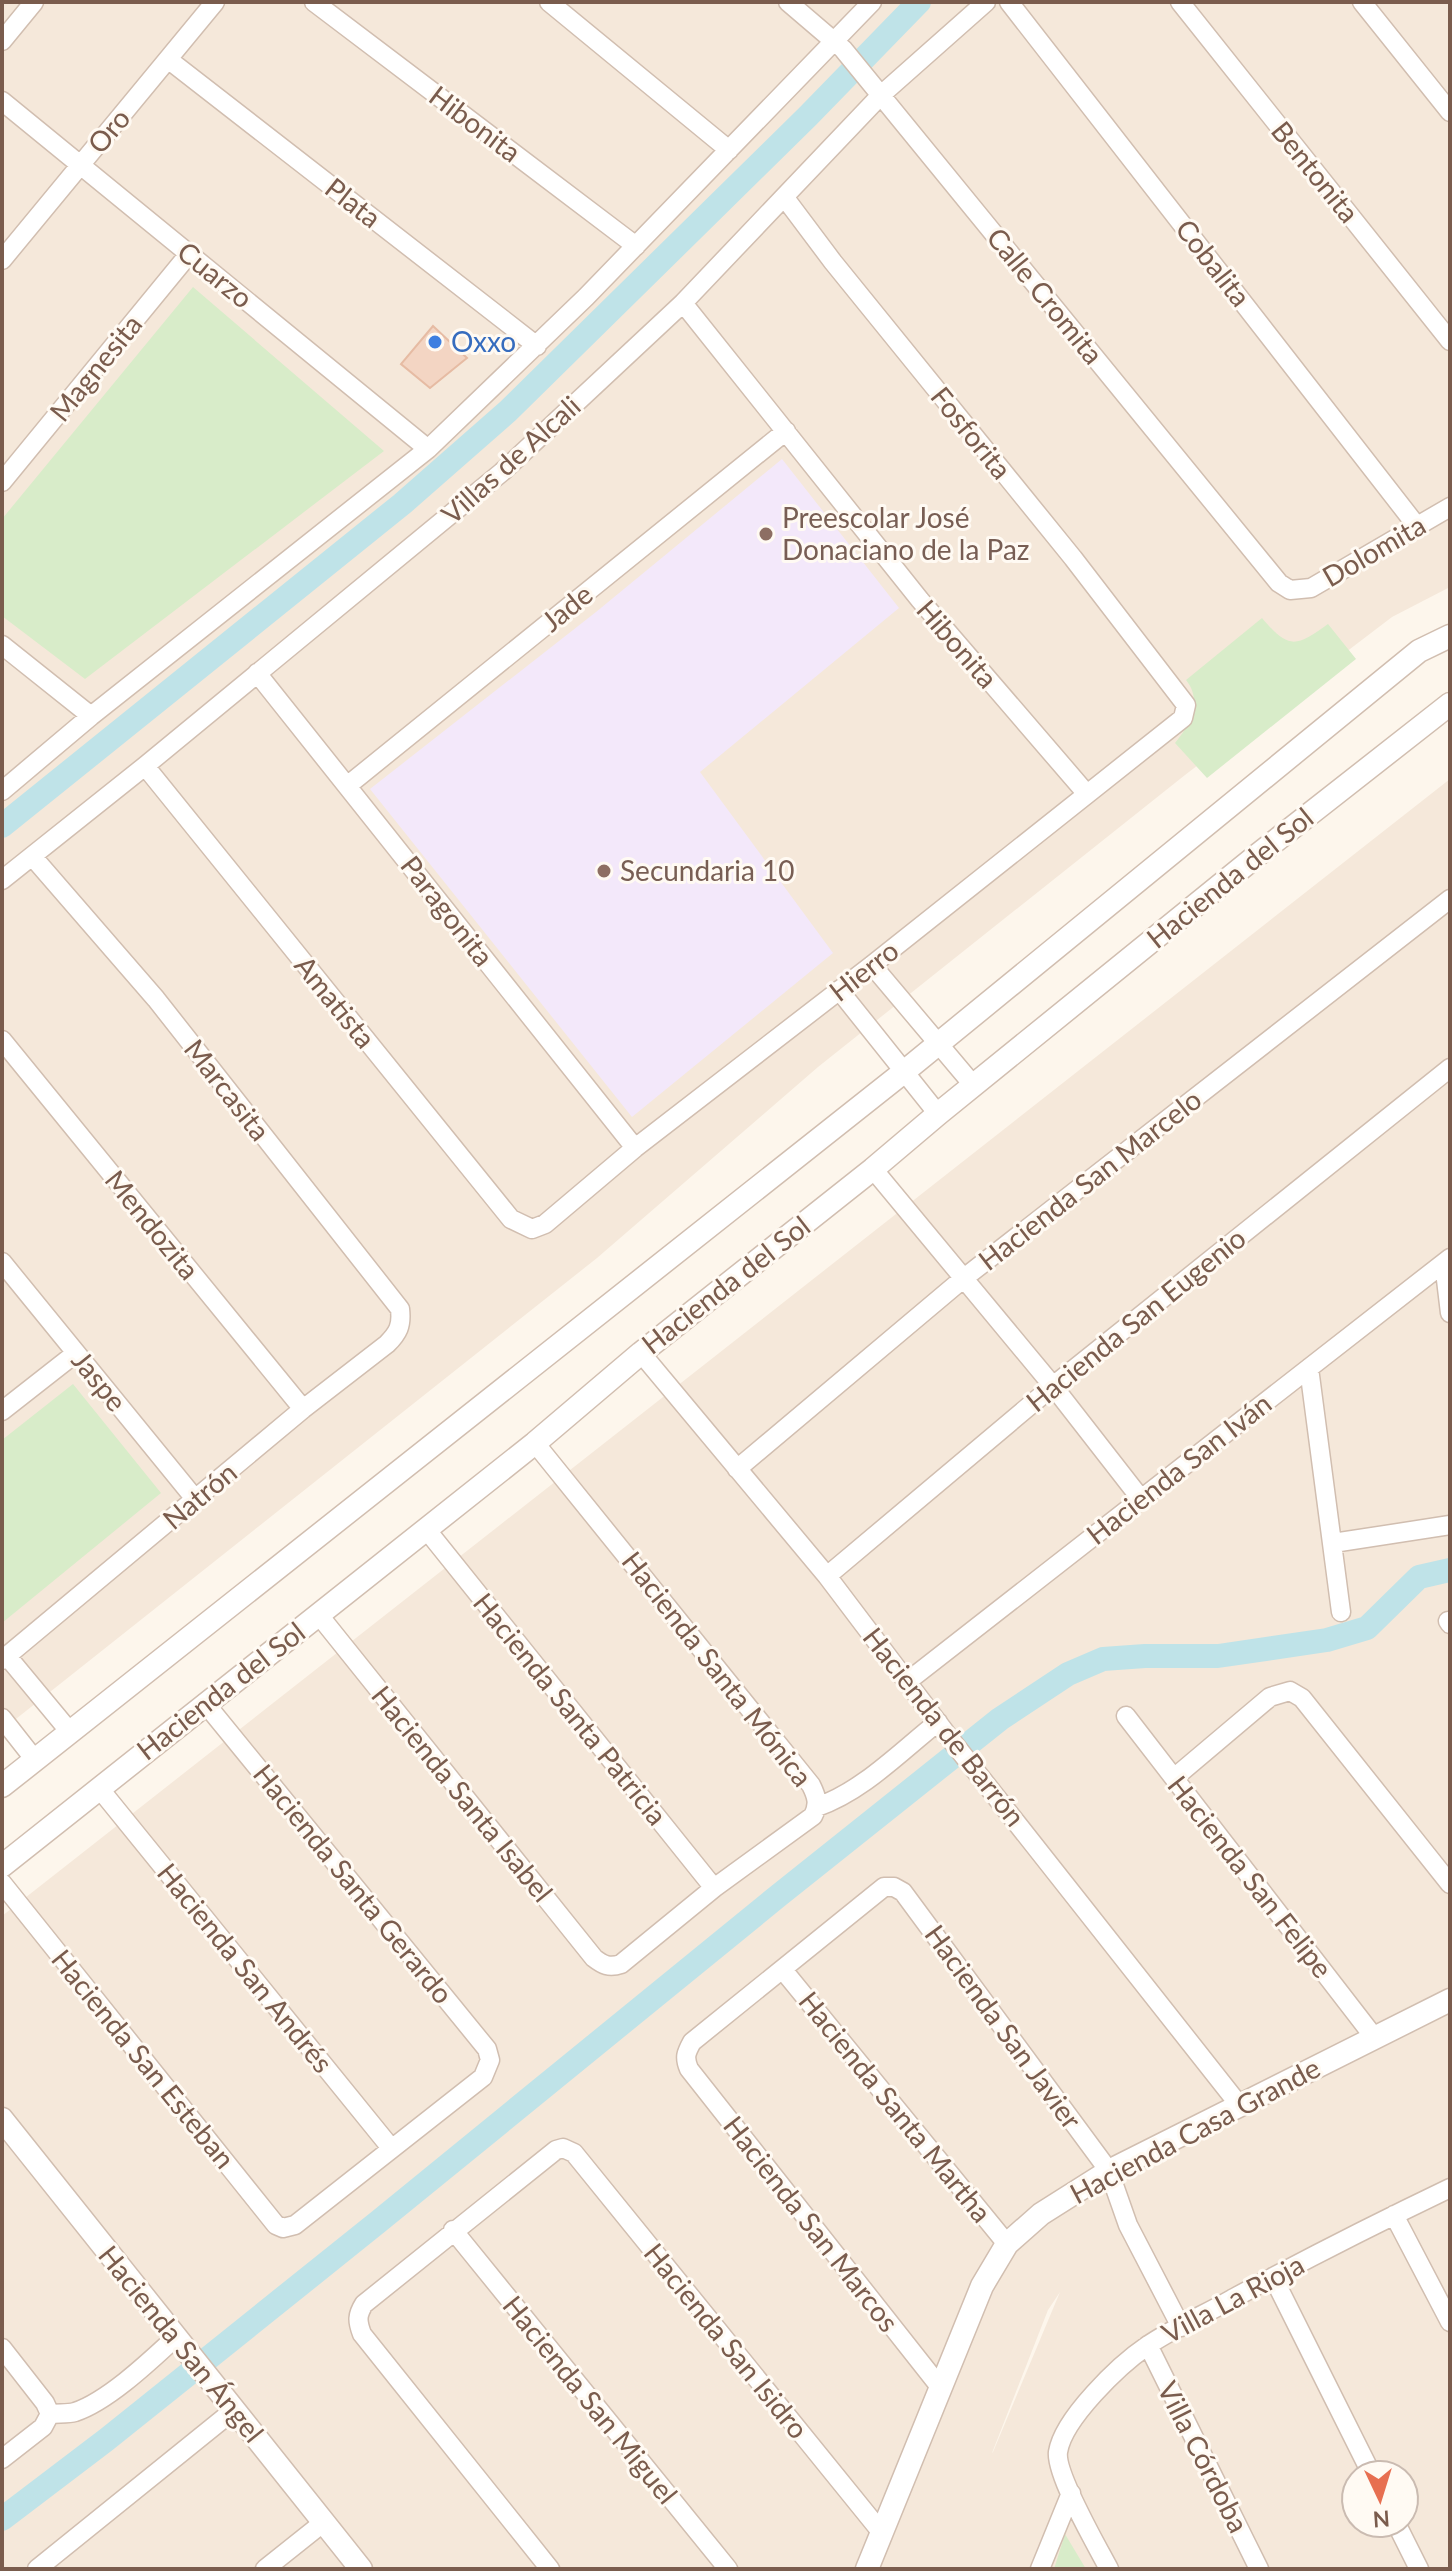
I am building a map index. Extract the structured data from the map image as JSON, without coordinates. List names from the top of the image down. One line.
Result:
{"streets":{"street":["Hibonita","Oro","Bentonita","Plata","Cobalita","Cuarzo","Calle Cromita","Magnesita","Fosforita","Villas de Alcali","Dolomita","Jade","Hacienda del Sol","Paragonita","Hierro","Amatista","Marcasita","Hacienda San Marcelo","Mendozita","Hacienda San Eugenio","Jaspe","Hacienda San Iván","Natrón","Hacienda Santa Mónica","Hacienda Santa Patricia","Hacienda de Barrón","Hacienda Santa Isabel","Hacienda San Felipe","Hacienda Santa Gerardo","Hacienda San Andrés","Hacienda San Javier","Hacienda San Esteban","Hacienda Santa Martha","Hacienda Casa Grande","Hacienda San Marcos","Villa La Rioja","Hacienda San Isidro","Hacienda San Ángel","Hacienda San Miguel","Villa Córdoba"]},"crossings":[["Hibonita","Villas de Alcali"],["Hibonita","Jade"],["Hibonita","Hierro"],["Oro","Plata"],["Oro","Cuarzo"],["Cobalita","Dolomita"],["Cuarzo","Magnesita"],["Calle Cromita","Villas de Alcali"],["Calle Cromita","Dolomita"],["Fosforita","Villas de Alcali"],["Fosforita","Hierro"],["Villas de Alcali","Paragonita"],["Villas de Alcali","Amatista"],["Villas de Alcali","Marcasita"],["Jade","Paragonita"],["Hacienda del Sol","Hacienda Santa Mónica"],["Hacienda del Sol","Hacienda Santa Patricia"],["Hacienda del Sol","Hacienda de Barrón"],["Hacienda del Sol","Hacienda Santa Isabel"],["Hacienda del Sol","Hacienda Santa Gerardo"],["Hacienda del Sol","Hacienda San Andrés"],["Paragonita","Hierro"],["Hierro","Amatista"],["Marcasita","Natrón"],["Hacienda San Marcelo","Hacienda de Barrón"],["Mendozita","Natrón"],["Hacienda San Eugenio","Hacienda de Barrón"],["Jaspe","Natrón"],["Hacienda San Iván","Hacienda de Barrón"],["Hacienda Santa Mónica","Hacienda Santa Patricia"],["Hacienda Santa Mónica","Hacienda Santa Isabel"],["Hacienda de Barrón","Hacienda Casa Grande"],["Hacienda San Felipe","Hacienda Casa Grande"],["Hacienda Santa Gerardo","Hacienda San Andrés"],["Hacienda Santa Gerardo","Hacienda San Esteban"],["Hacienda San Andrés","Hacienda San Esteban"],["Hacienda San Javier","Hacienda Santa Martha"],["Hacienda San Javier","Hacienda Casa Grande"],["Hacienda San Javier","Hacienda San Marcos"],["Hacienda San Javier","Villa La Rioja"],["Hacienda Santa Martha","Hacienda Casa Grande"],["Hacienda Santa Martha","Hacienda San Marcos"],["Hacienda Casa Grande","Hacienda San Marcos"],["Hacienda Casa Grande","Hacienda San Isidro"],["Villa La Rioja","Villa Córdoba"],["Hacienda San Isidro","Hacienda San Miguel"]],"places":["Oxxo","Preescolar José Donaciano de la Paz","Secundaria 10"],"north":"bottom"}
